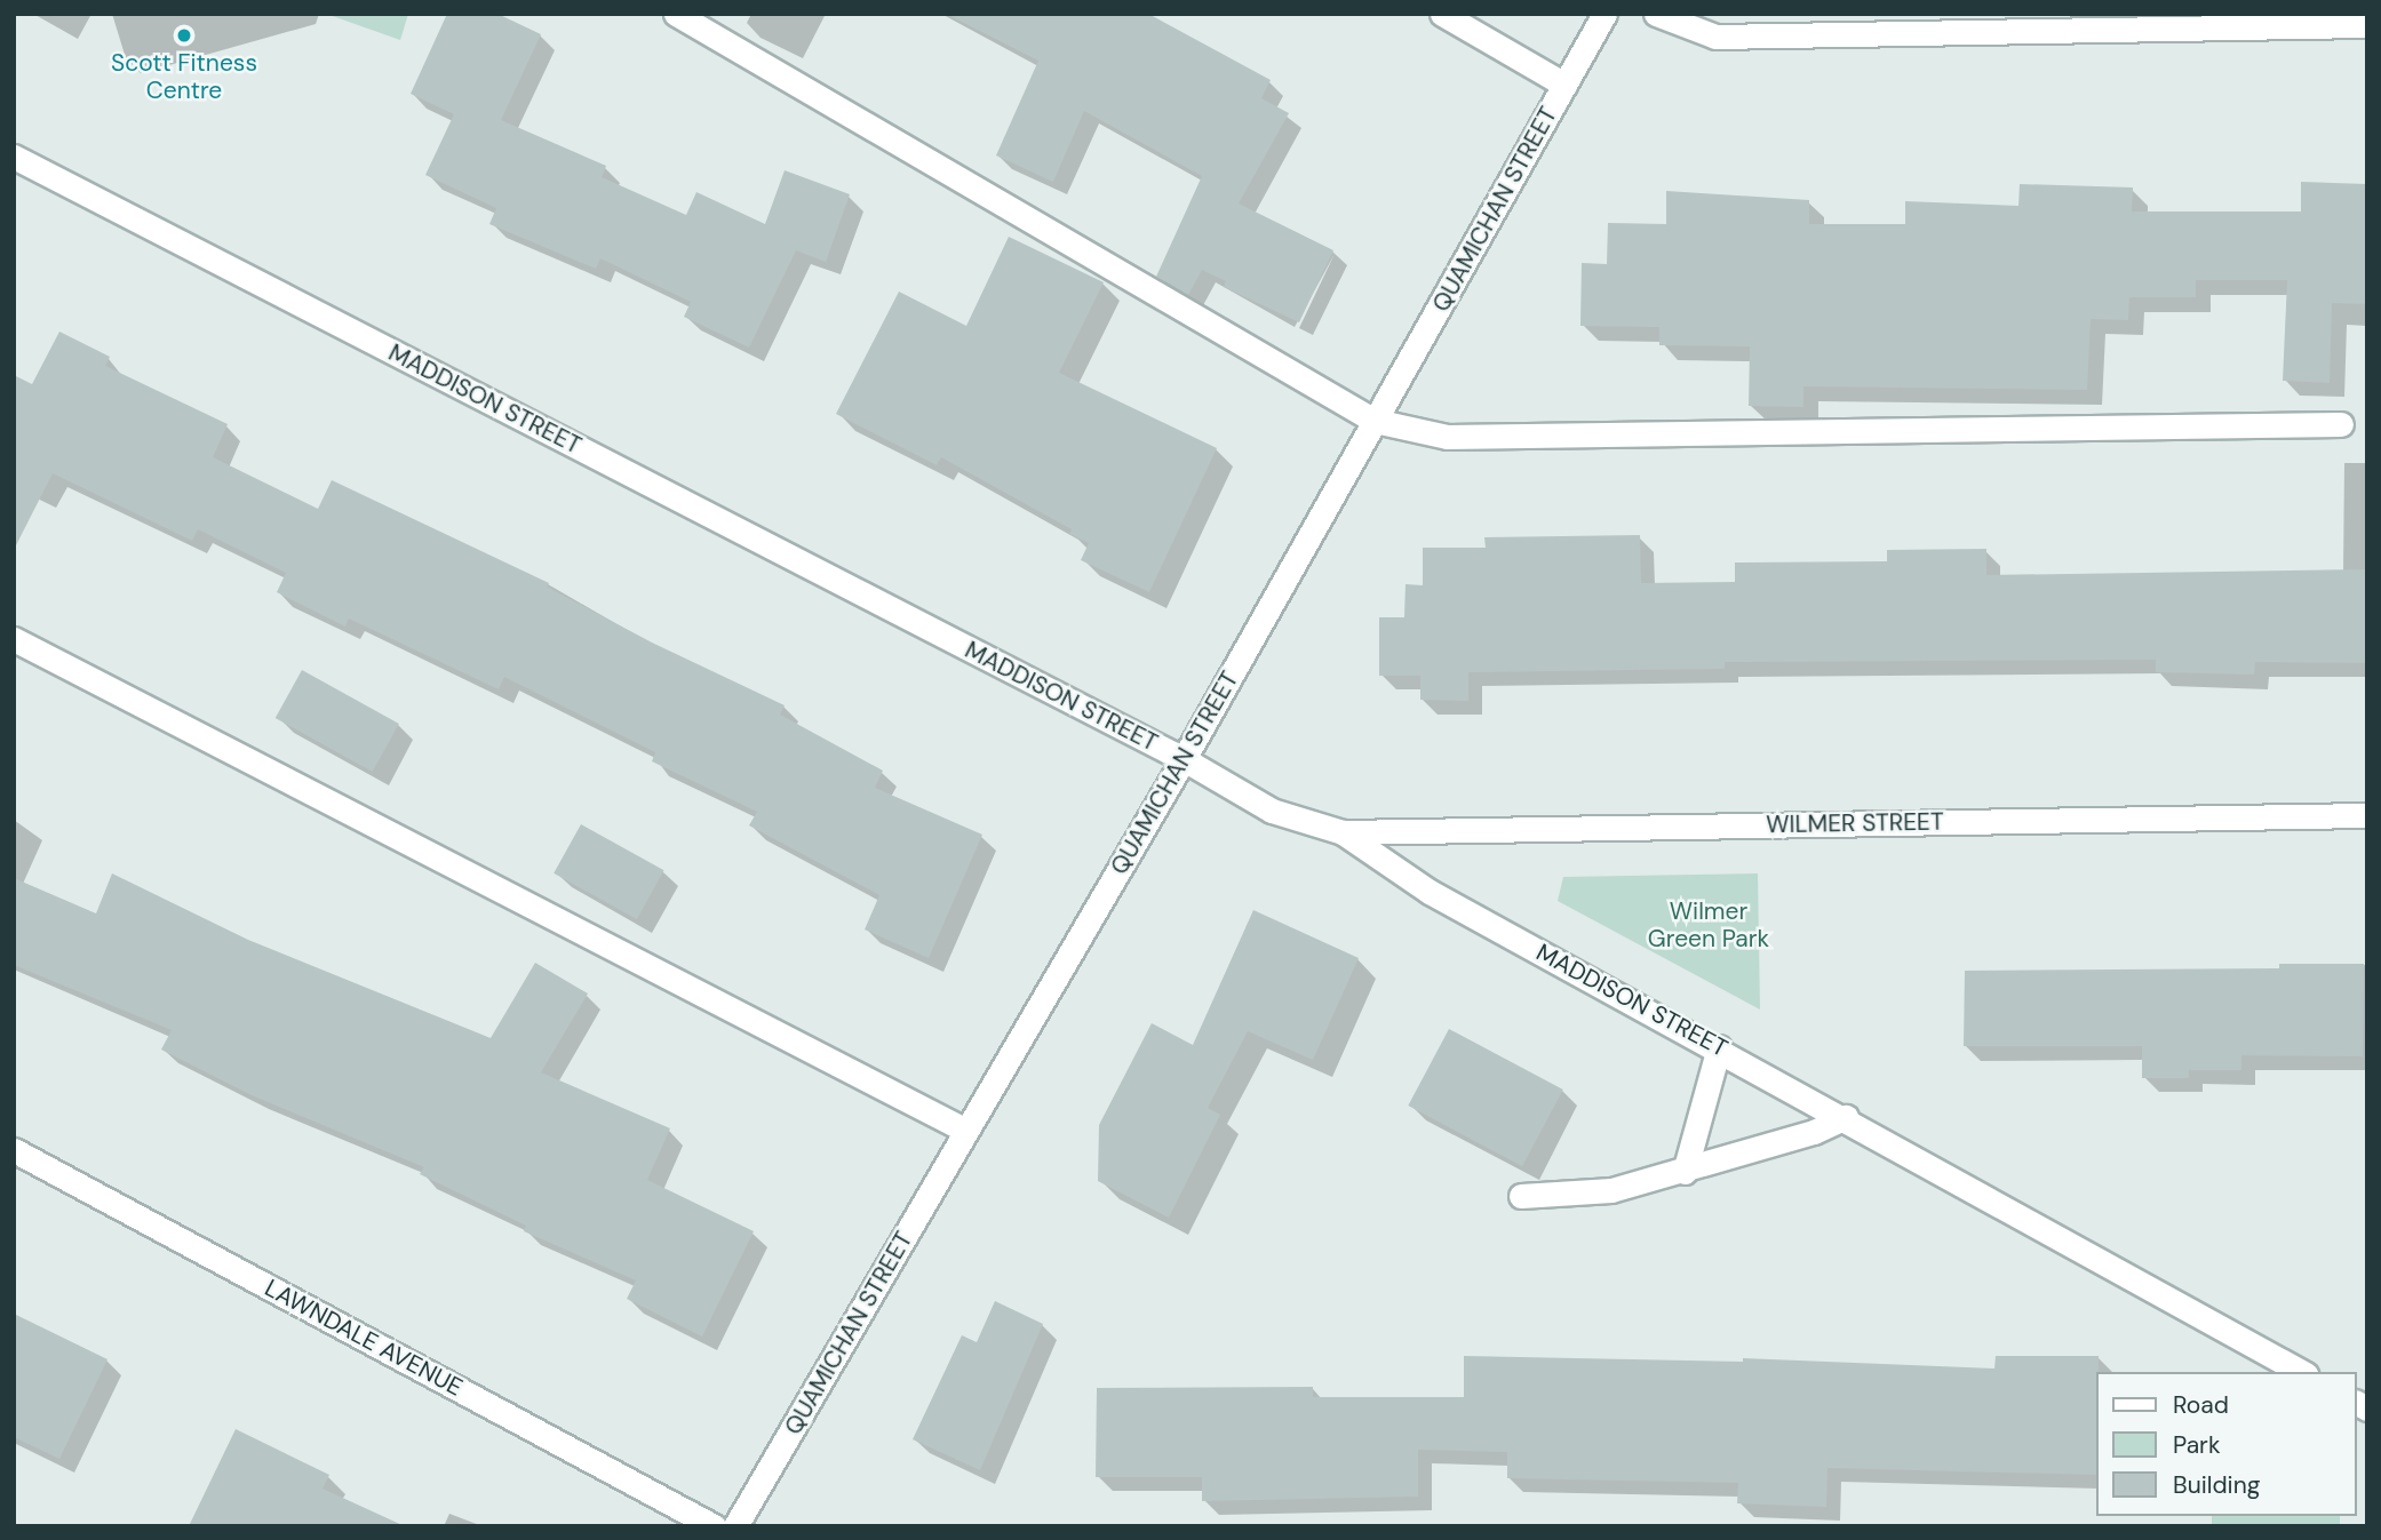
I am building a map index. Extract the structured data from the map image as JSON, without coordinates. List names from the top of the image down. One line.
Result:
{"streets":{"street":["QUAMICHAN STREET","MADDISON STREET","WILMER STREET","LAWNDALE AVENUE"]},"crossings":[["QUAMICHAN STREET","MADDISON STREET"],["MADDISON STREET","WILMER STREET"]],"parks":["Wilmer Green Park"],"places":["Scott Fitness Centre"],"legend":["Road","Park","Building"]}
